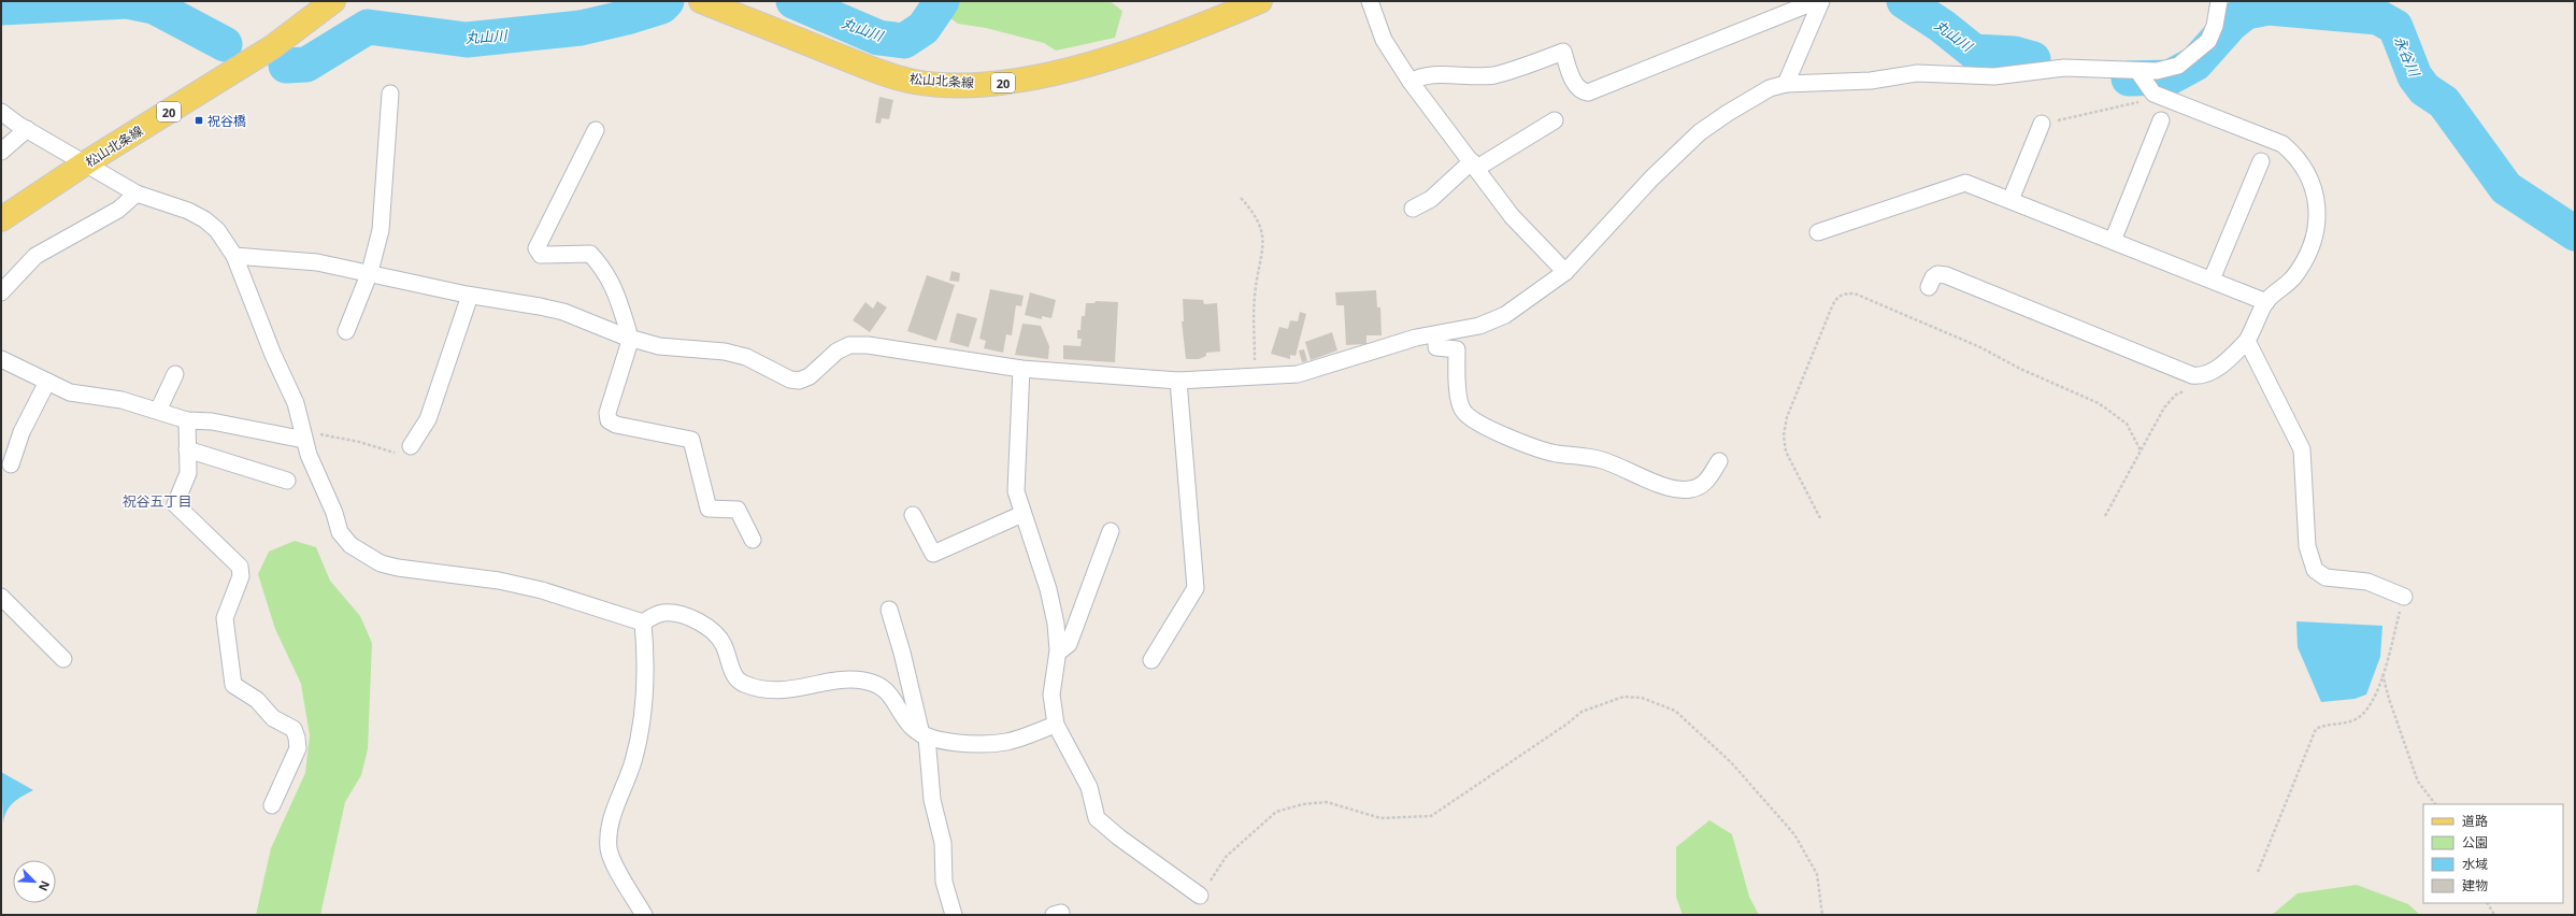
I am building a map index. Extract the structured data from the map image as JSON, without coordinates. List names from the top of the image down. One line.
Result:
{"streets":{"main road":["松山北条線","20"]},"districts":["祝谷五丁目"],"water":["丸山川","永谷川"],"places":{"transit":["祝谷橋"]},"legend":["道路","公園","水域","建物"],"north":"bottom right"}
